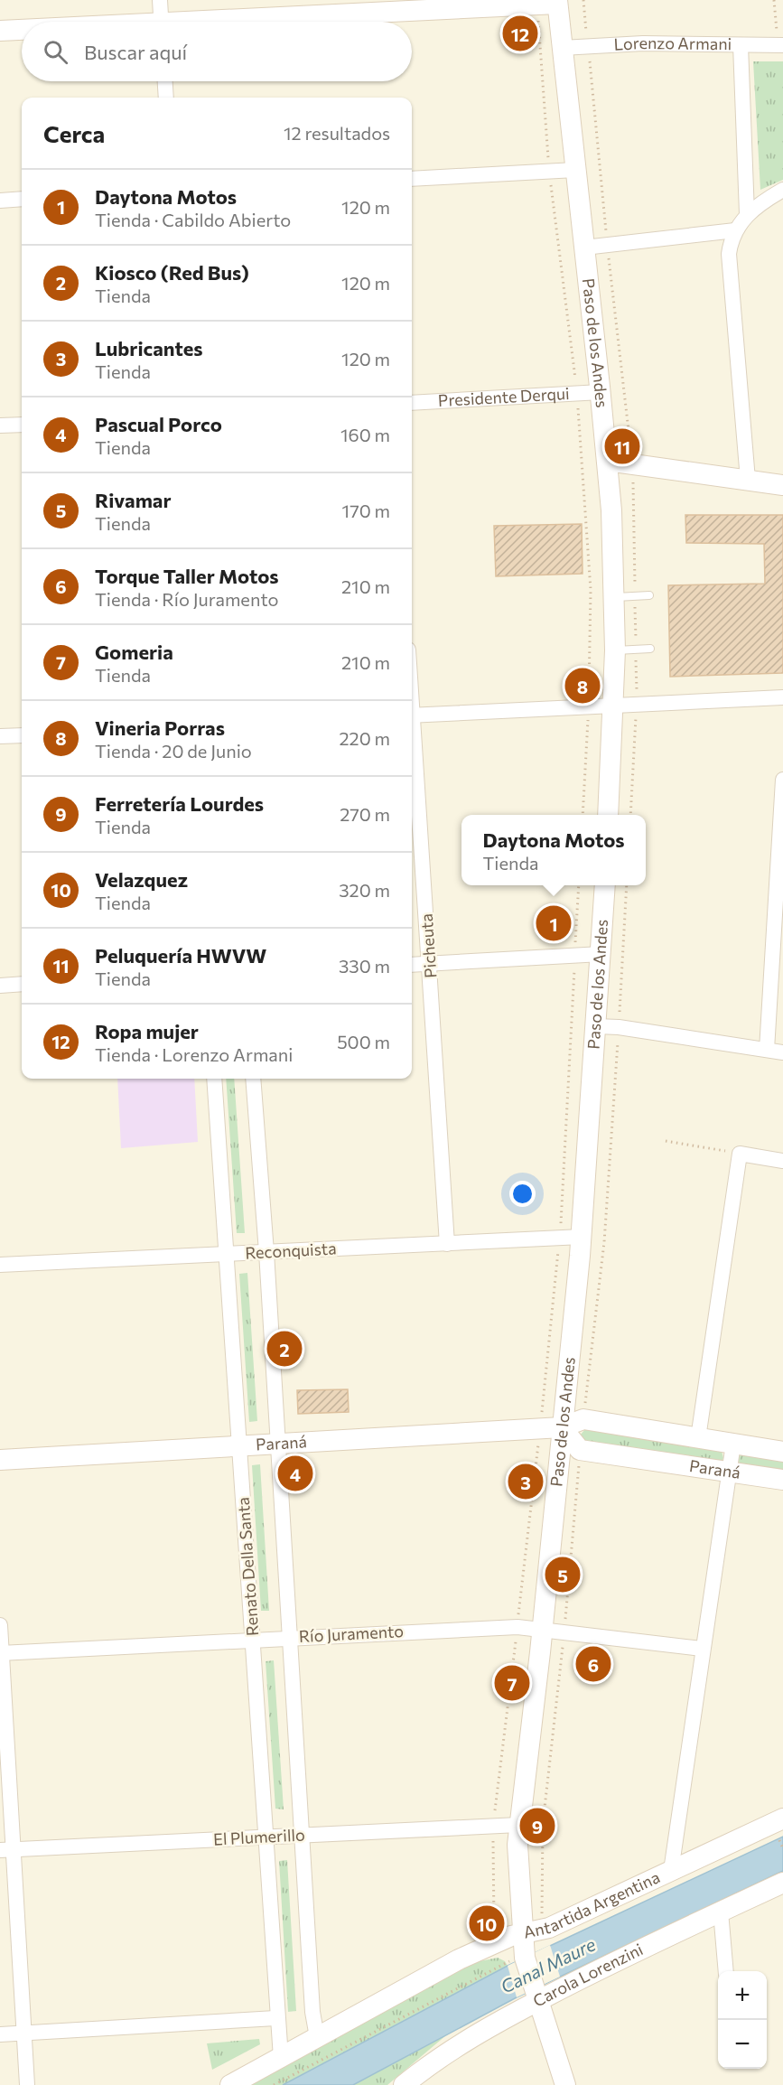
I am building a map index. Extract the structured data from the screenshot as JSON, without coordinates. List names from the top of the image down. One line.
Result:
{"streets":{"main road":["Paso de los Andes","Paraná","Antartida Argentina","Carola Lorenzini"],"street":["Lorenzo Armani","Presidente Derqui","Picheuta","Reconquista","Renato Della Santa","Río Juramento","El Plumerillo"]},"crossings":[["Lorenzo Armani","Paso de los Andes"],["Paso de los Andes","Presidente Derqui"],["Paso de los Andes","Reconquista"],["Paso de los Andes","Paraná"],["Paso de los Andes","Río Juramento"],["Paso de los Andes","El Plumerillo"],["Paso de los Andes","Antartida Argentina"],["Paso de los Andes","Carola Lorenzini"],["Picheuta","Reconquista"],["Reconquista","Renato Della Santa"],["Paraná","Renato Della Santa"],["Renato Della Santa","Río Juramento"],["Renato Della Santa","El Plumerillo"],["Renato Della Santa","Antartida Argentina"]],"water":["Canal Maure"],"page":{"pins":["12","11","8","1","2","4","3","5","6","7","9","10"],"search":"Buscar aquí","heading":["Cerca","12 resultados"],"list":[{"mark":"1","name":"Daytona Motos","note":"Tienda · Cabildo Abierto","value":"120 m"},{"mark":"2","name":"Kiosco (Red Bus)","note":"Tienda","value":"120 m"},{"mark":"3","name":"Lubricantes","note":"Tienda","value":"120 m"},{"mark":"4","name":"Pascual Porco","note":"Tienda","value":"160 m"},{"mark":"5","name":"Rivamar","note":"Tienda","value":"170 m"},{"mark":"6","name":"Torque Taller Motos","note":"Tienda · Río Juramento","value":"210 m"},{"mark":"7","name":"Gomeria","note":"Tienda","value":"210 m"},{"mark":"8","name":"Vineria Porras","note":"Tienda · 20 de Junio","value":"220 m"},{"mark":"9","name":"Ferretería Lourdes","note":"Tienda","value":"270 m"},{"mark":"10","name":"Velazquez","note":"Tienda","value":"320 m"},{"mark":"11","name":"Peluquería HWVW","note":"Tienda","value":"330 m"},{"mark":"12","name":"Ropa mujer","note":"Tienda · Lorenzo Armani","value":"500 m"}],"popup":["Daytona Motos","Tienda"],"map_buttons":["+","−"]}}
